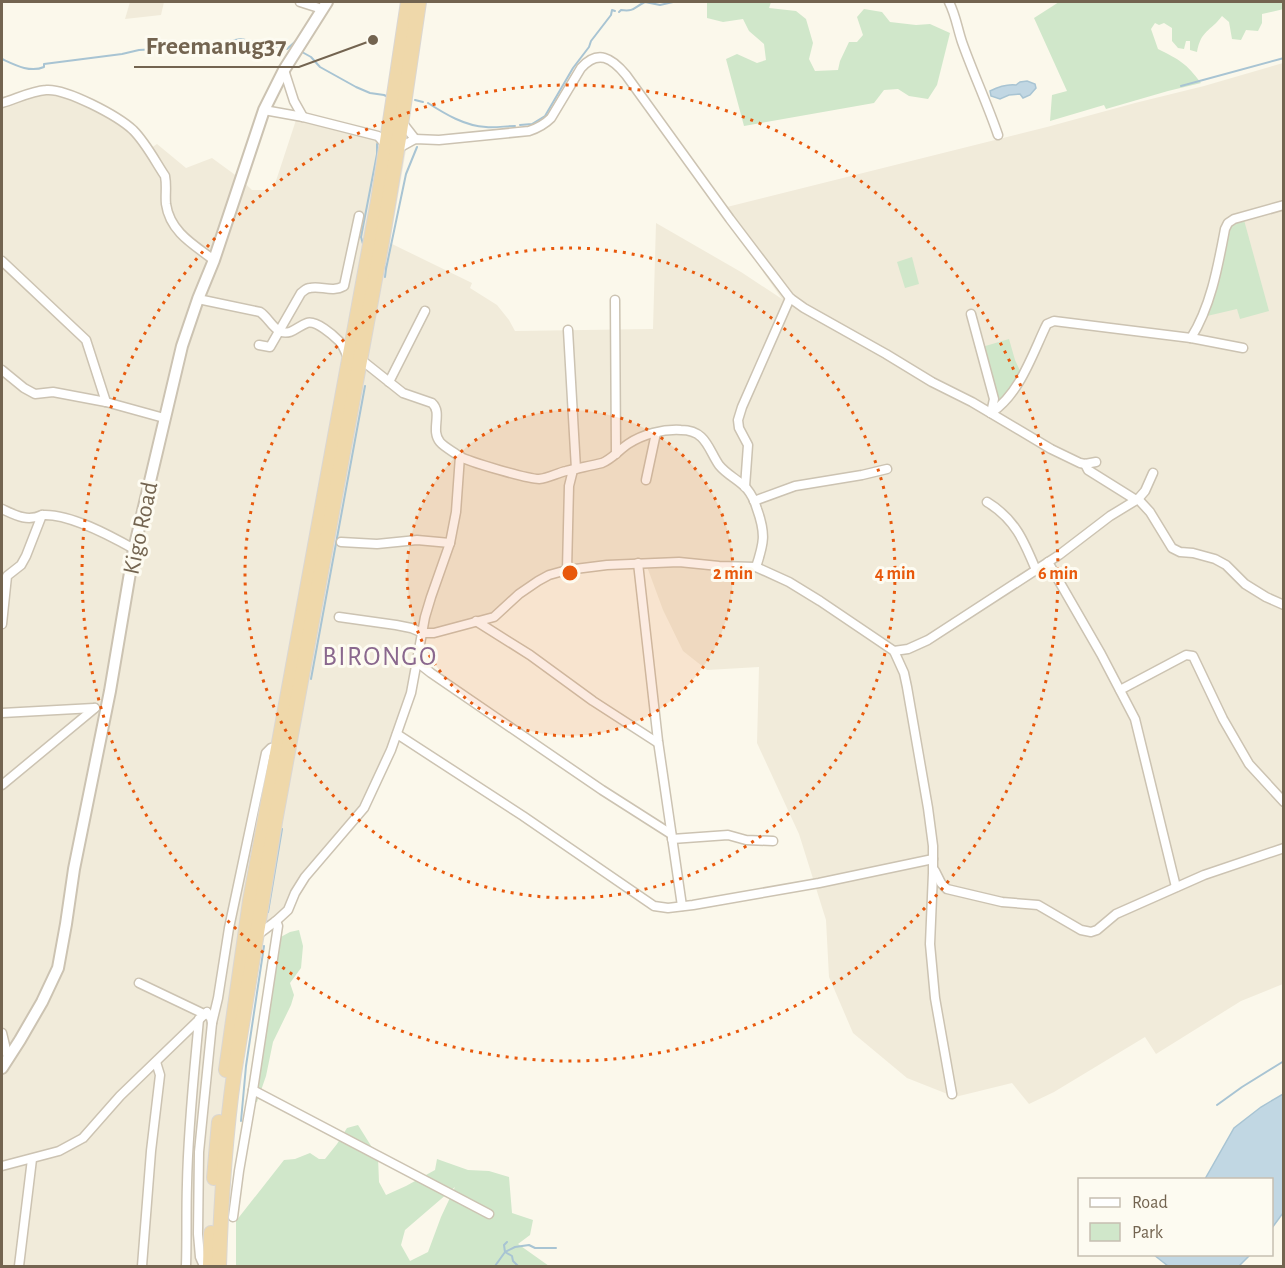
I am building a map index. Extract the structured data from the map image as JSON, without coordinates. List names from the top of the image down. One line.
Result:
{"streets":{"street":["Kigo Road"]},"districts":["BIRONGO"],"places":["Freemanug37"],"legend":["Road","Park"],"rings":["2 min","4 min","6 min"]}
